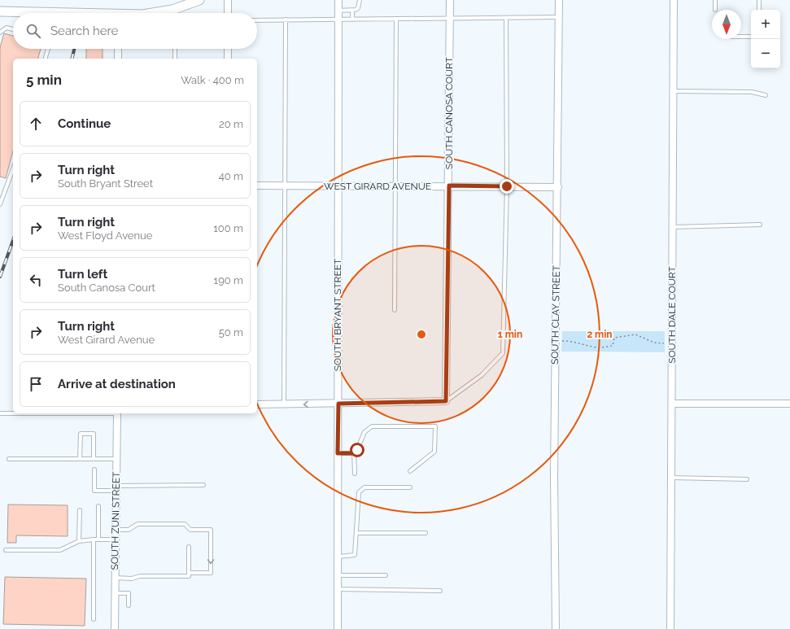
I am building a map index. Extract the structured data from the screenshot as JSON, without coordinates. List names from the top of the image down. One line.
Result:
{"streets":{"street":["SOUTH CANOSA COURT","WEST GIRARD AVENUE","SOUTH BRYANT STREET","SOUTH CLAY STREET","SOUTH DALE COURT","SOUTH ZUNI STREET"]},"crossings":[["SOUTH CANOSA COURT","WEST GIRARD AVENUE"],["WEST GIRARD AVENUE","SOUTH BRYANT STREET"],["WEST GIRARD AVENUE","SOUTH CLAY STREET"]],"north":"bottom","page":{"map_buttons":["+","−"],"search":"Search here","heading":["5 min","Walk · 400 m"],"list":[["Continue","20 m"],["Turn right","South Bryant Street","40 m"],["Turn right","West Floyd Avenue","100 m"],["Turn left","South Canosa Court","190 m"],["Turn right","West Girard Avenue","50 m"],"Arrive at destination"]},"rings":["1 min","2 min"]}
